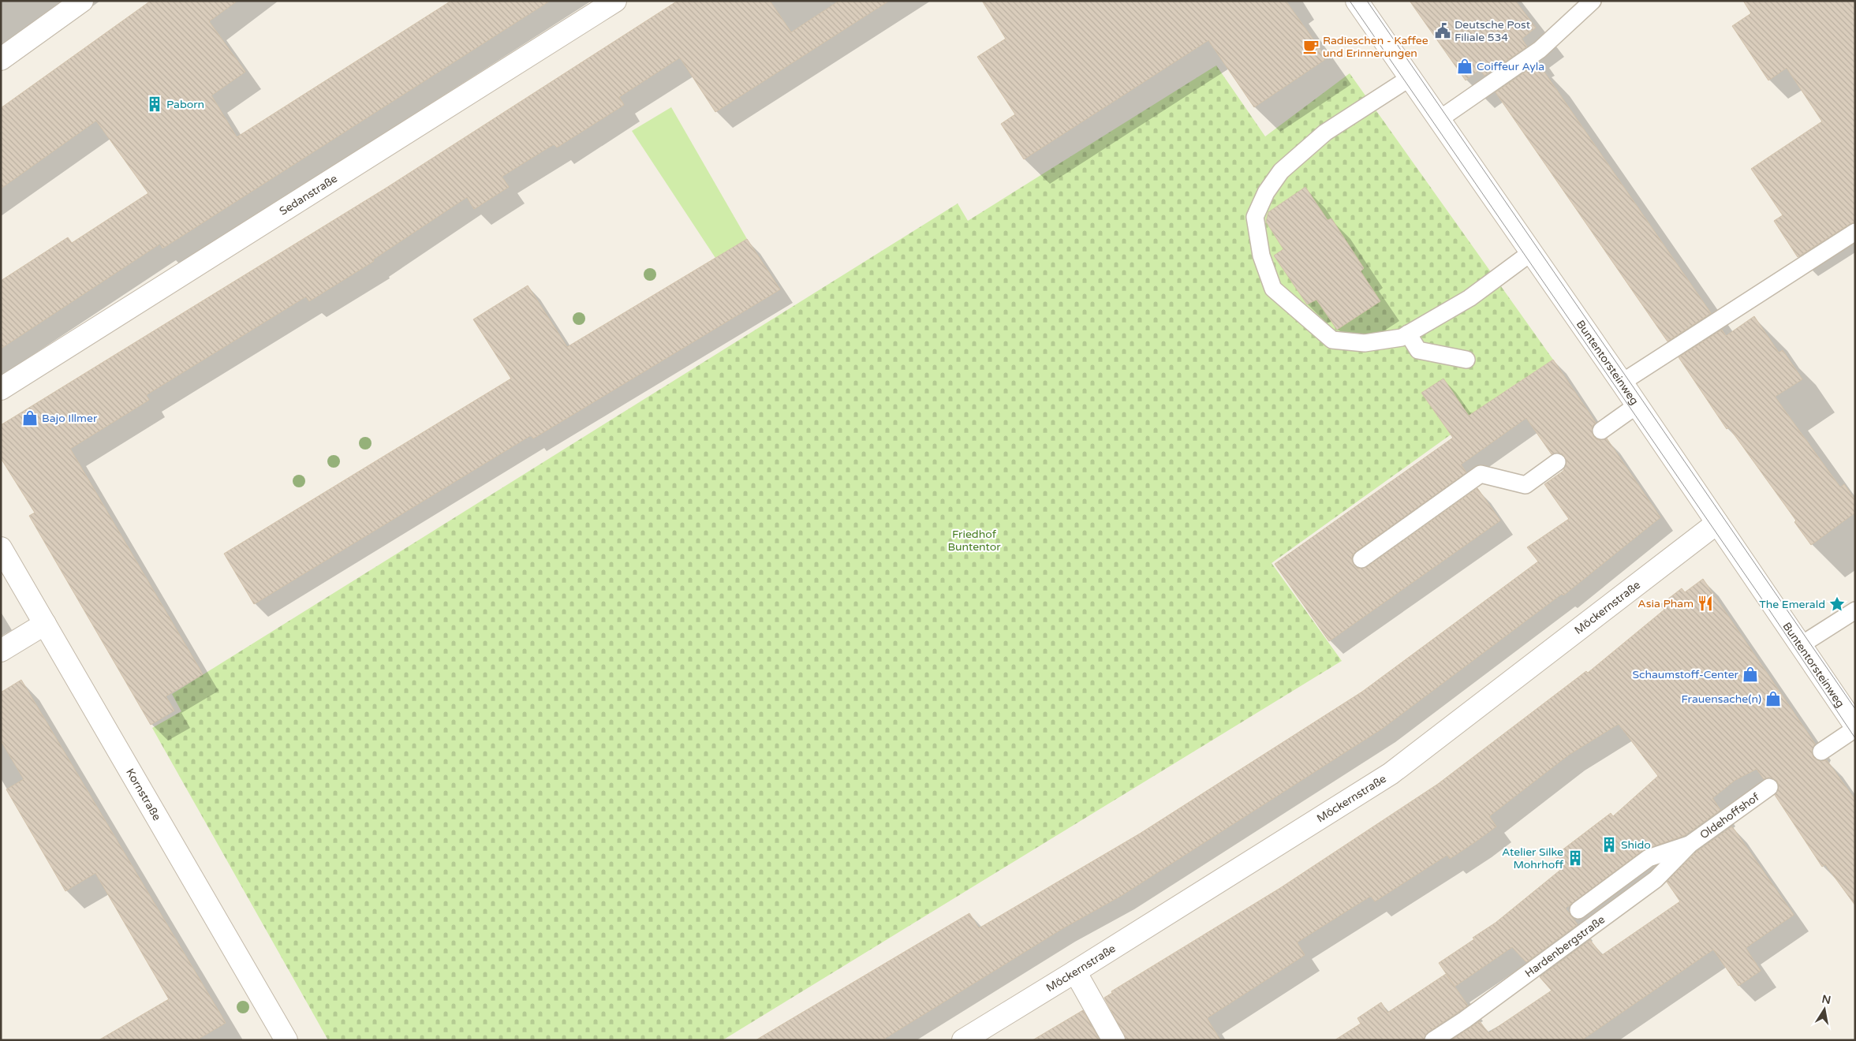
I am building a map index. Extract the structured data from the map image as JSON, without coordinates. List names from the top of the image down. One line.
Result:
{"streets":{"street":["Sedanstraße","Buntentorsteinweg","Möckernstraße","Kornstraße"],"lane":["Oldehoffshof","Hardenbergstraße"]},"crossings":[["Buntentorsteinweg","Möckernstraße"],["Oldehoffshof","Hardenbergstraße"]],"parks":["Friedhof Buntentor"],"places":{"public building":["Deutsche Post Filiale 534"],"cafe":["Radieschen - Kaffee und Erinnerungen"],"shop":["Coiffeur Ayla","Bajo Illmer","Schaumstoff-Center","Frauensache(n)"],"building":["Paborn","Shido","Atelier Silke Mohrhoff"],"restaurant":["Asia Pham"],"place":["The Emerald"]},"north":"top"}
